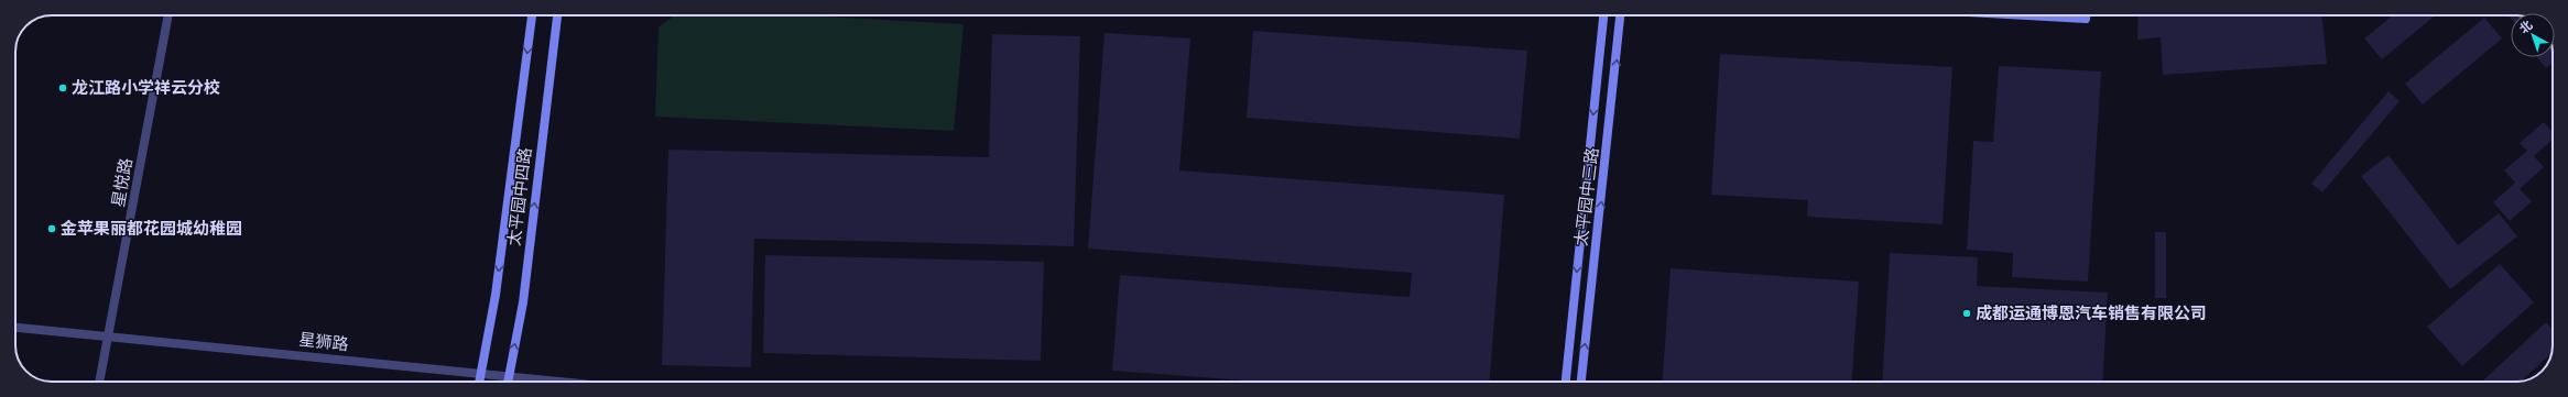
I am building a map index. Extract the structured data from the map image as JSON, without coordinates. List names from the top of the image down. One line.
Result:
{"streets":{"street":["星悦路","太平园中四路","太平园中三路","星狮路"]},"crossings":[["星悦路","星狮路"],["太平园中四路","星狮路"]],"places":["龙江路小学祥云分校","金苹果丽都花园城幼稚园","成都运通博恩汽车销售有限公司"],"north":"top left"}
